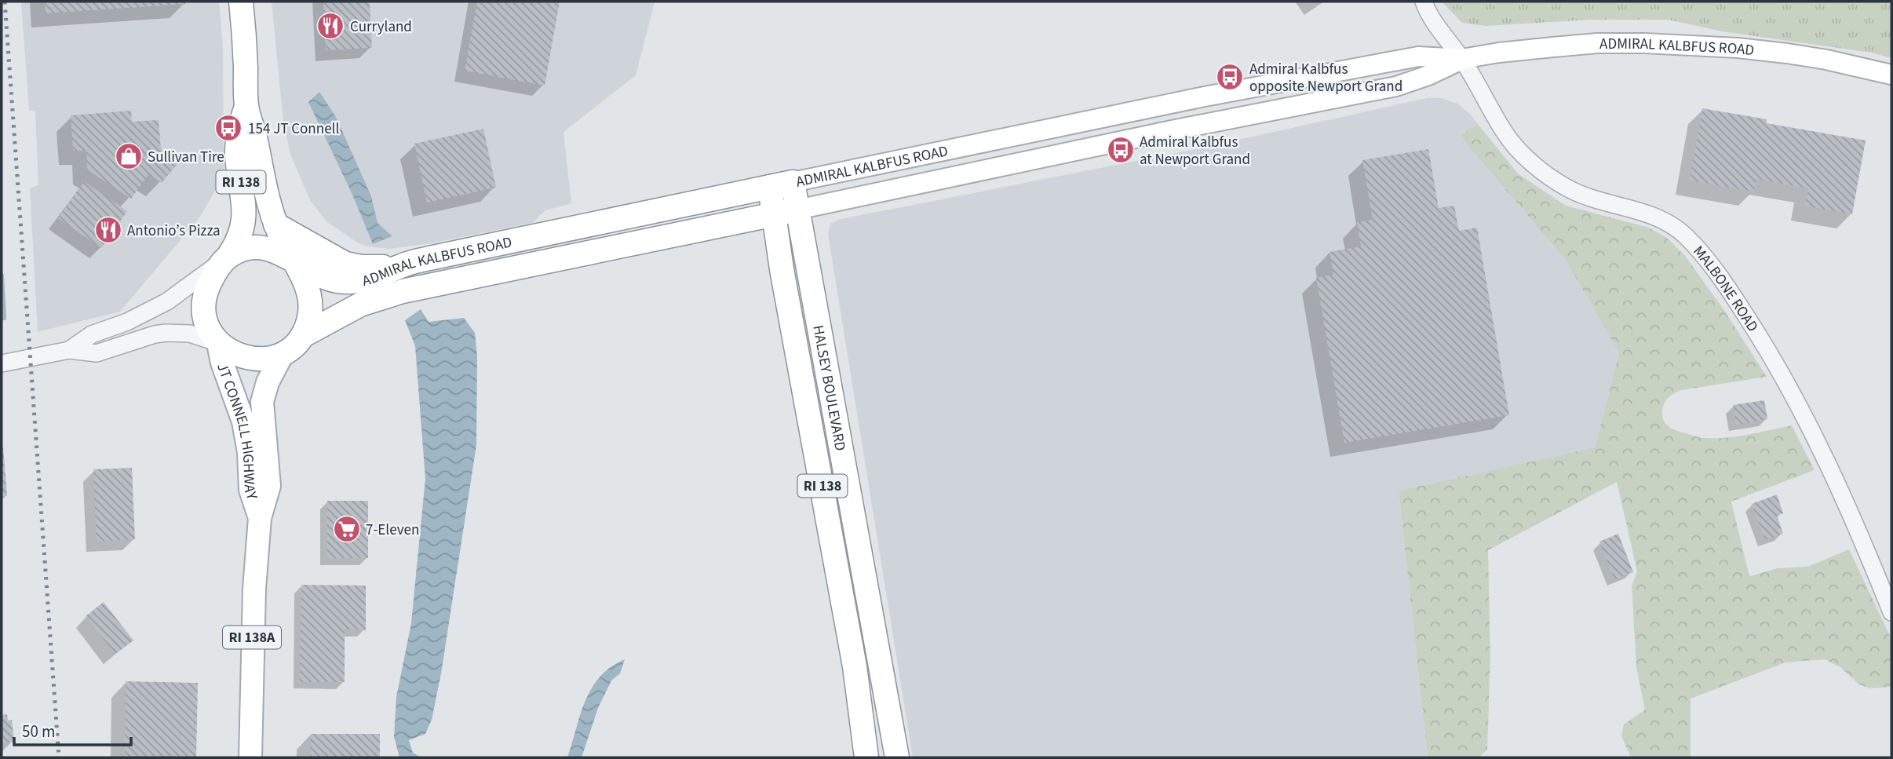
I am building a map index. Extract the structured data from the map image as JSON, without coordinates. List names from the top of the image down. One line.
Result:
{"streets":{"highway":["ADMIRAL KALBFUS ROAD","RI 138","HALSEY BOULEVARD"],"main road":["JT CONNELL HIGHWAY","RI 138A"],"street":["MALBONE ROAD"]},"crossings":[["ADMIRAL KALBFUS ROAD","RI 138"],["ADMIRAL KALBFUS ROAD","MALBONE ROAD"],["ADMIRAL KALBFUS ROAD","HALSEY BOULEVARD"],["ADMIRAL KALBFUS ROAD","JT CONNELL HIGHWAY"],["RI 138","JT CONNELL HIGHWAY"]],"places":{"restaurant":["Curryland","Antonio’s Pizza"],"bus stop":["Admiral Kalbfus opposite Newport Grand","154 JT Connell","Admiral Kalbfus at Newport Grand"],"shop":["Sullivan Tire"],"supermarket":["7-Eleven"]},"scale_bar":"50 m"}
